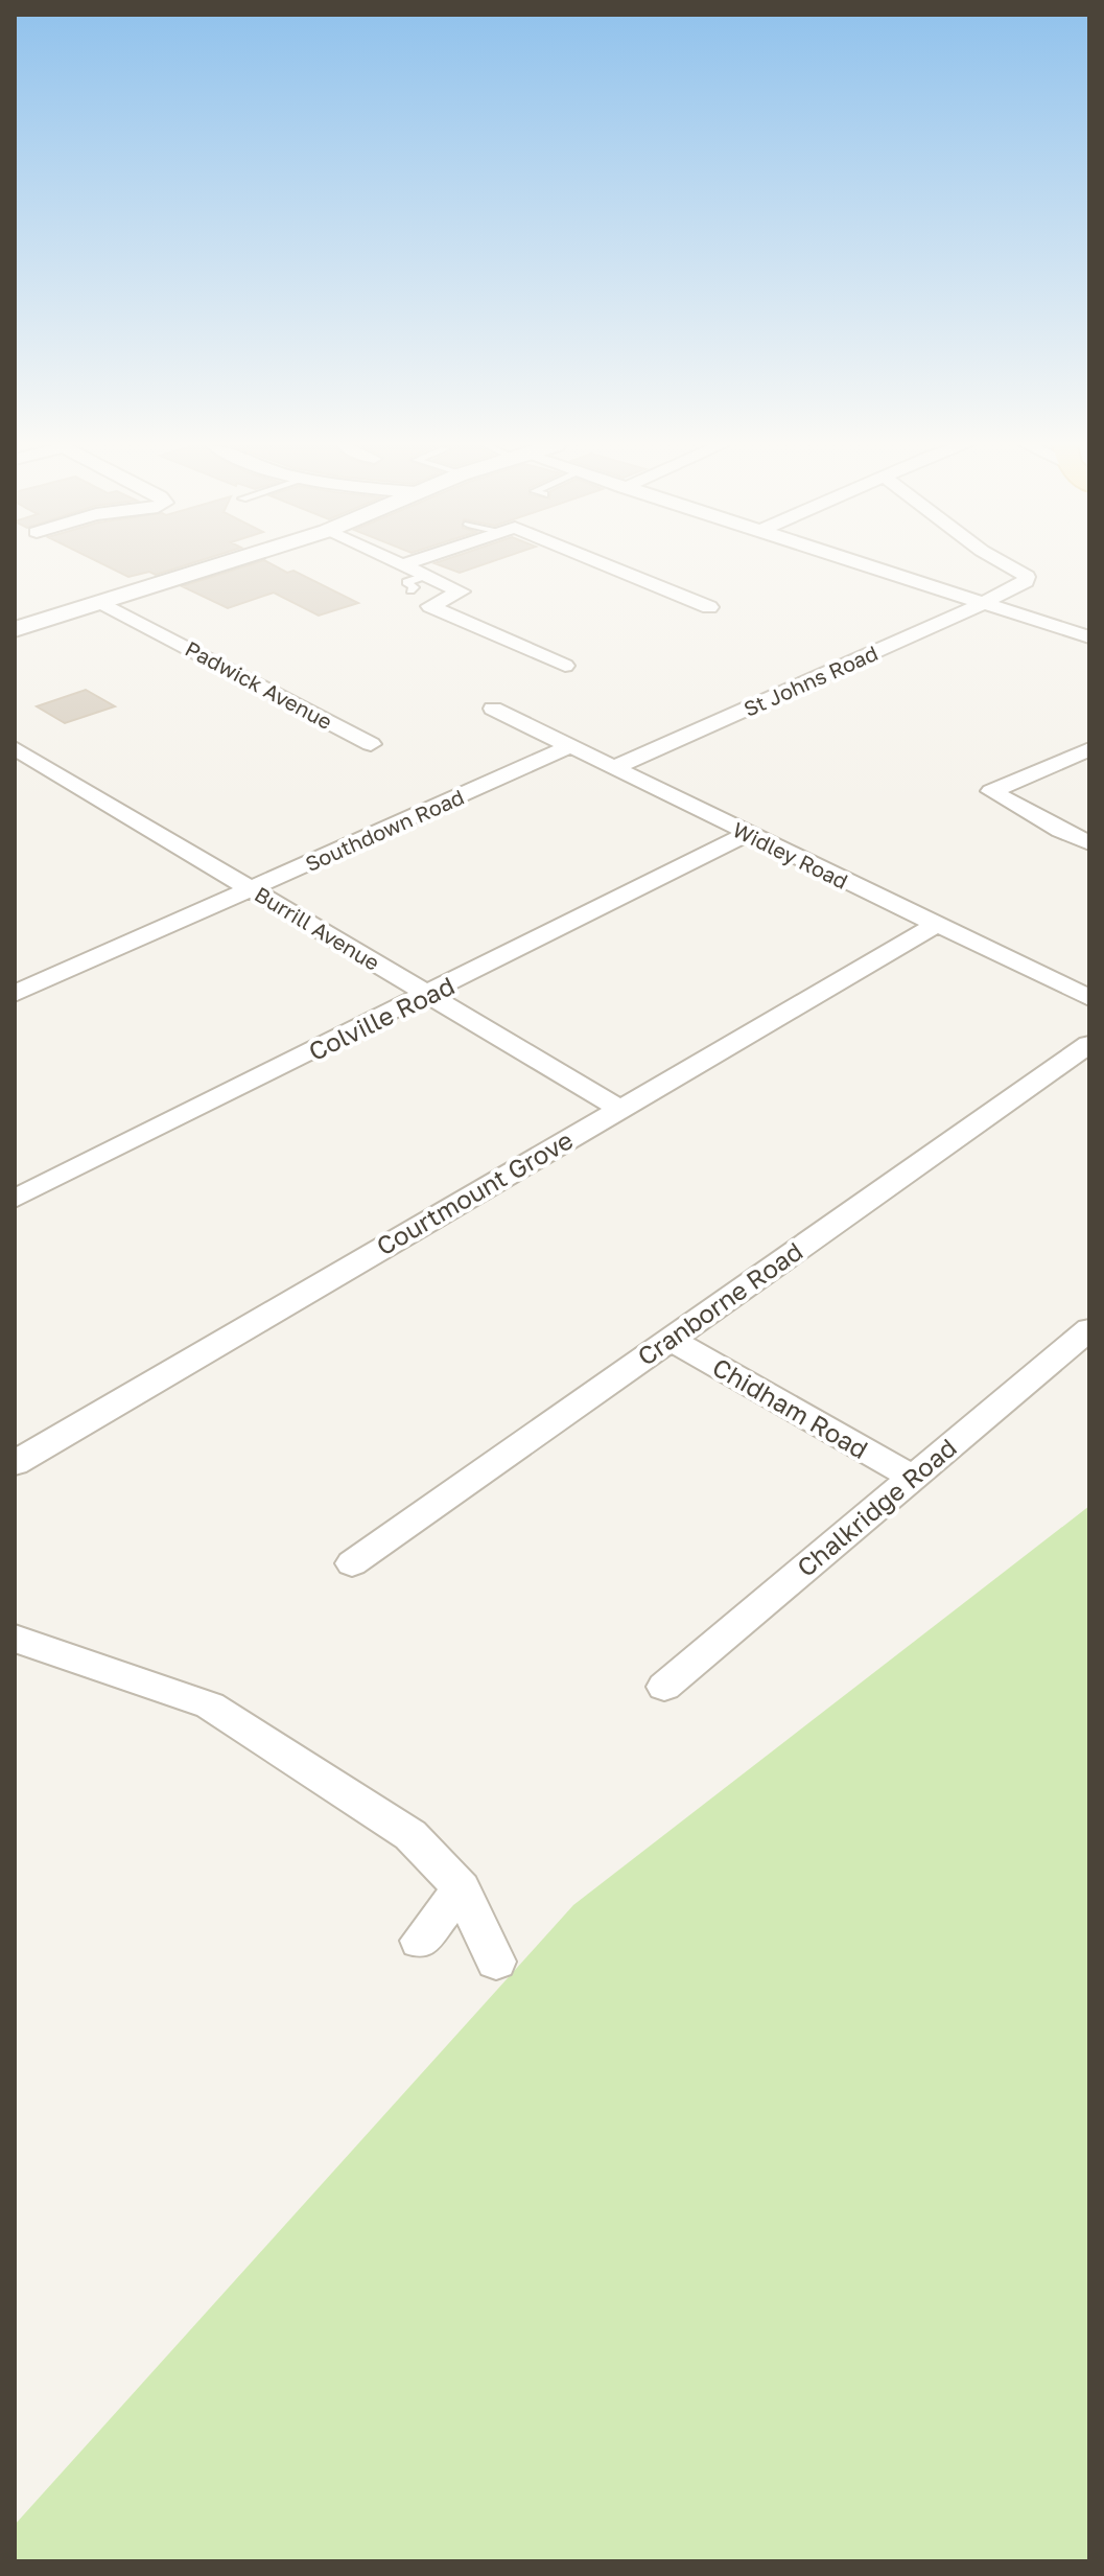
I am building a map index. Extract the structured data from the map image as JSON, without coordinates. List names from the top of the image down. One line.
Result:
{"streets":{"street":["St Johns Road","Padwick Avenue","Southdown Road","Widley Road","Burrill Avenue","Colville Road","Courtmount Grove","Cranborne Road","Chidham Road","Chalkridge Road"]},"crossings":[["St Johns Road","Widley Road"],["Southdown Road","Widley Road"],["Southdown Road","Burrill Avenue"],["Widley Road","Colville Road"],["Widley Road","Courtmount Grove"],["Burrill Avenue","Colville Road"],["Burrill Avenue","Courtmount Grove"],["Cranborne Road","Chidham Road"],["Chidham Road","Chalkridge Road"]]}
